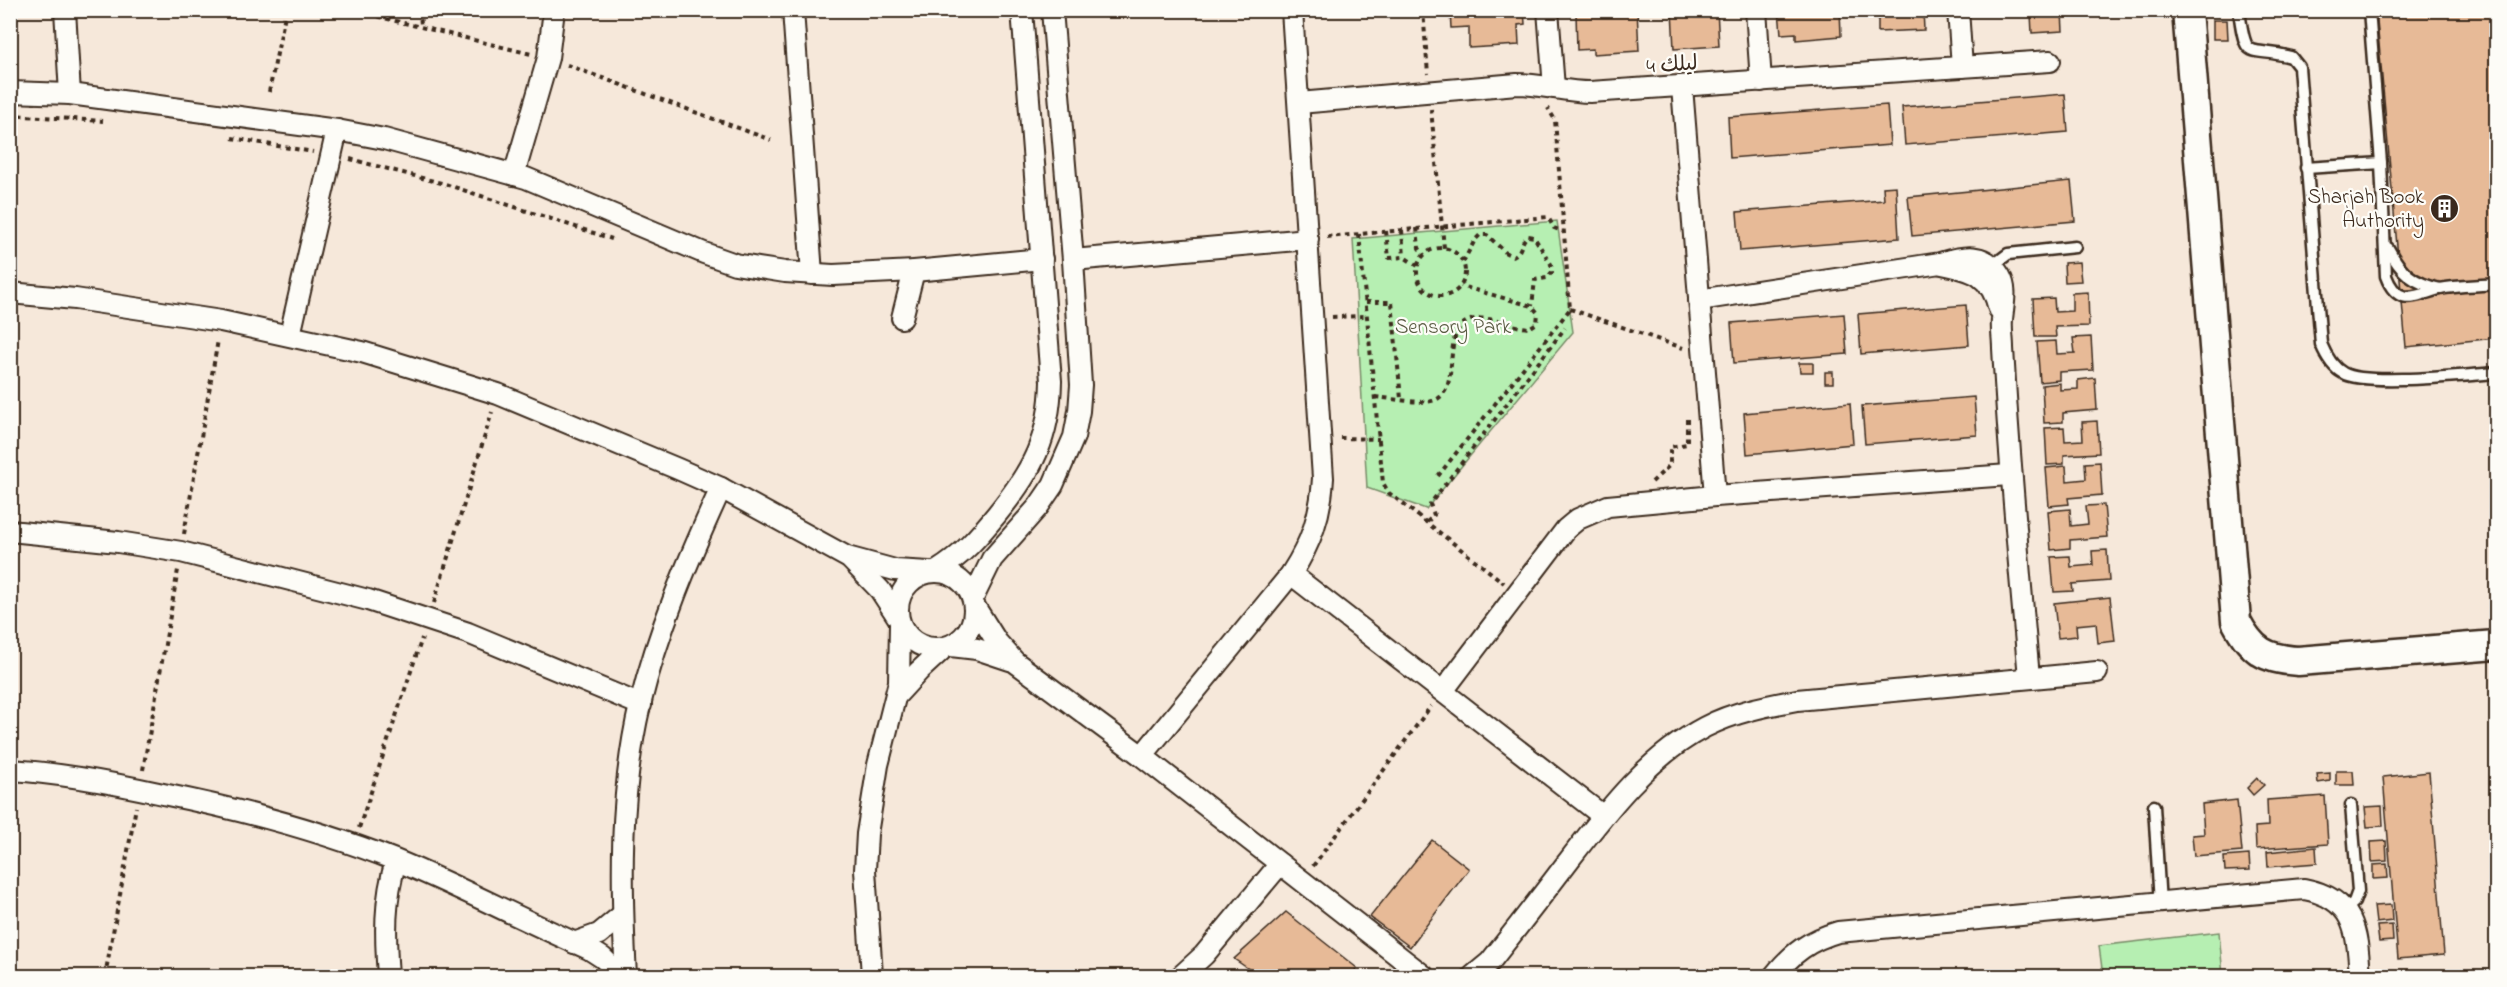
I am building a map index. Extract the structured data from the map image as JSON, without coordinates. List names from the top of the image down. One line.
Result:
{"streets":{"street":["ليلك 4"]},"parks":["Sensory Park"],"places":{"building":["Sharjah Book Authority"]}}
